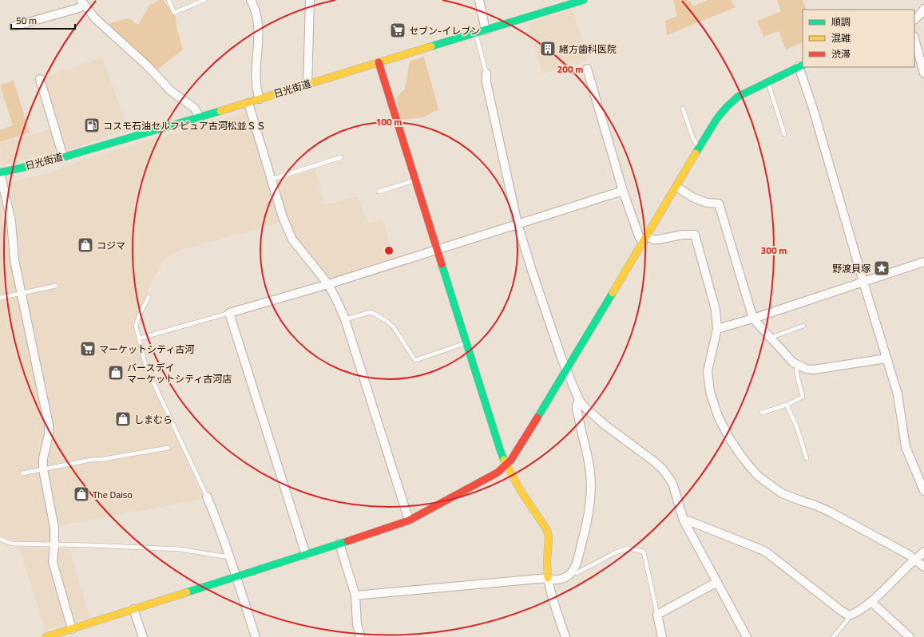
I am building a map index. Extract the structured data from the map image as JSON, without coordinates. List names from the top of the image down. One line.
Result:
{"streets":{"street":["日光街道"]},"places":{"supermarket":["セブン-イレブン","マーケットシティ古河"],"building":["緒方歯科医院"],"fuel station":["コスモ石油セルフピュア古河松並ＳＳ"],"shop":["コジマ","バースデイ マーケットシティ古河店","しまむら","The Daiso"],"place":["野渡貝塚"]},"legend":["順調","混雑","渋滞"],"scale_bar":"50 m","rings":["200 m","100 m","300 m"]}
